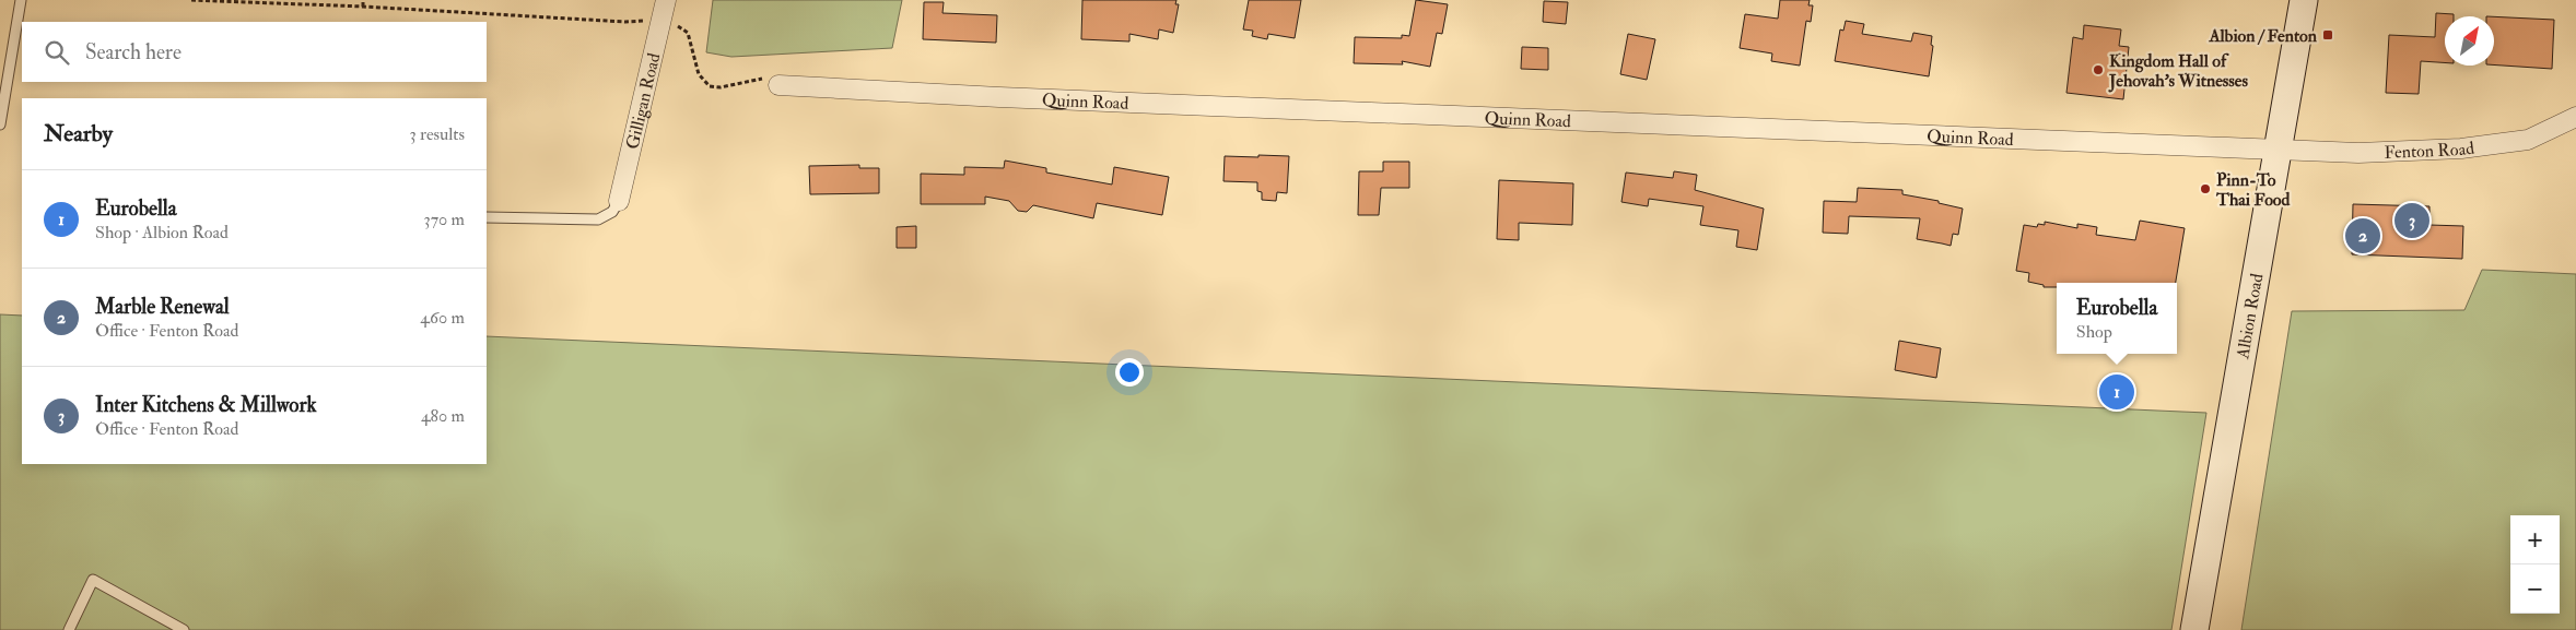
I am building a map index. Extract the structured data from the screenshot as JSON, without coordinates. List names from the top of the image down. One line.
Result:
{"streets":{"main road":["Albion Road"],"street":["Gilligan Road","Quinn Road","Fenton Road"]},"crossings":[["Quinn Road","Fenton Road"],["Quinn Road","Albion Road"],["Fenton Road","Albion Road"]],"places":{"transit":["Albion / Fenton"],"other":["Kingdom Hall of Jehovah's Witnesses","Pinn-To Thai Food"]},"north":"top right","page":{"search":"Search here","heading":["Nearby","3 results"],"list":[{"mark":"1","name":"Eurobella","note":"Shop · Albion Road","value":"370 m"},{"mark":"2","name":"Marble Renewal","note":"Office · Fenton Road","value":"460 m"},{"mark":"3","name":"Inter Kitchens & Millwork","note":"Office · Fenton Road","value":"480 m"}],"pins":["3","2","1"],"popup":["Eurobella","Shop"],"map_buttons":["+","−"]}}
